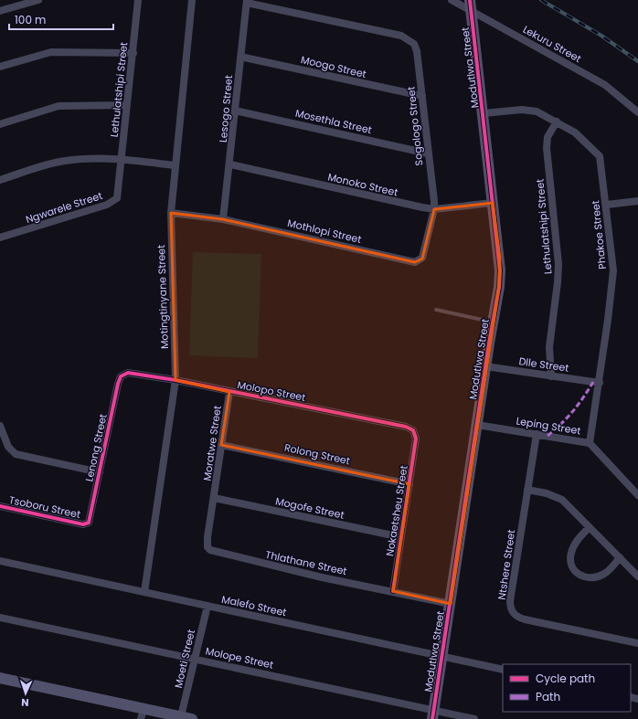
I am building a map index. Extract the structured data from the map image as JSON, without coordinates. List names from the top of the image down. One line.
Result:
{"streets":{"street":["Lekuru Street","Moogo Street","Modutlwa Street","Lethulatshipi Street","Lesogo Street","Mosethla Street","Sogologo Street","Monoko Street","Ngwarele Street","Mothlopi Street","Phakoe Street","Motingtinyane Street","Dlle Street","Molopo Street","Leping Street","Moratwe Street","Lenong Street","Rolong Street","Tsoboru Street","Mogofe Street","Nokaetsheu Street","Thlathane Street","Ntshere Street","Malefo Street","Molope Street","Moeti Street"]},"crossings":[["Lekuru Street","Modutlwa Street"],["Moogo Street","Lesogo Street"],["Moogo Street","Sogologo Street"],["Modutlwa Street","Monoko Street"],["Modutlwa Street","Phakoe Street"],["Modutlwa Street","Dlle Street"],["Modutlwa Street","Leping Street"],["Modutlwa Street","Thlathane Street"],["Modutlwa Street","Malefo Street"],["Modutlwa Street","Molope Street"],["Lethulatshipi Street","Ngwarele Street"],["Lethulatshipi Street","Phakoe Street"],["Lethulatshipi Street","Dlle Street"],["Lesogo Street","Mosethla Street"],["Lesogo Street","Sogologo Street"],["Lesogo Street","Monoko Street"],["Lesogo Street","Mothlopi Street"],["Mosethla Street","Sogologo Street"],["Sogologo Street","Monoko Street"],["Sogologo Street","Mothlopi Street"],["Monoko Street","Mothlopi Street"],["Mothlopi Street","Motingtinyane Street"],["Phakoe Street","Dlle Street"],["Phakoe Street","Leping Street"],["Motingtinyane Street","Molopo Street"],["Motingtinyane Street","Malefo Street"],["Molopo Street","Moratwe Street"],["Molopo Street","Lenong Street"],["Molopo Street","Nokaetsheu Street"],["Leping Street","Ntshere Street"],["Moratwe Street","Rolong Street"],["Moratwe Street","Mogofe Street"],["Moratwe Street","Thlathane Street"],["Lenong Street","Tsoboru Street"],["Rolong Street","Nokaetsheu Street"],["Mogofe Street","Nokaetsheu Street"],["Mogofe Street","Thlathane Street"],["Nokaetsheu Street","Thlathane Street"],["Malefo Street","Moeti Street"],["Molope Street","Moeti Street"]],"legend":["Cycle path","Path"],"scale_bar":"100 m","north":"bottom"}
